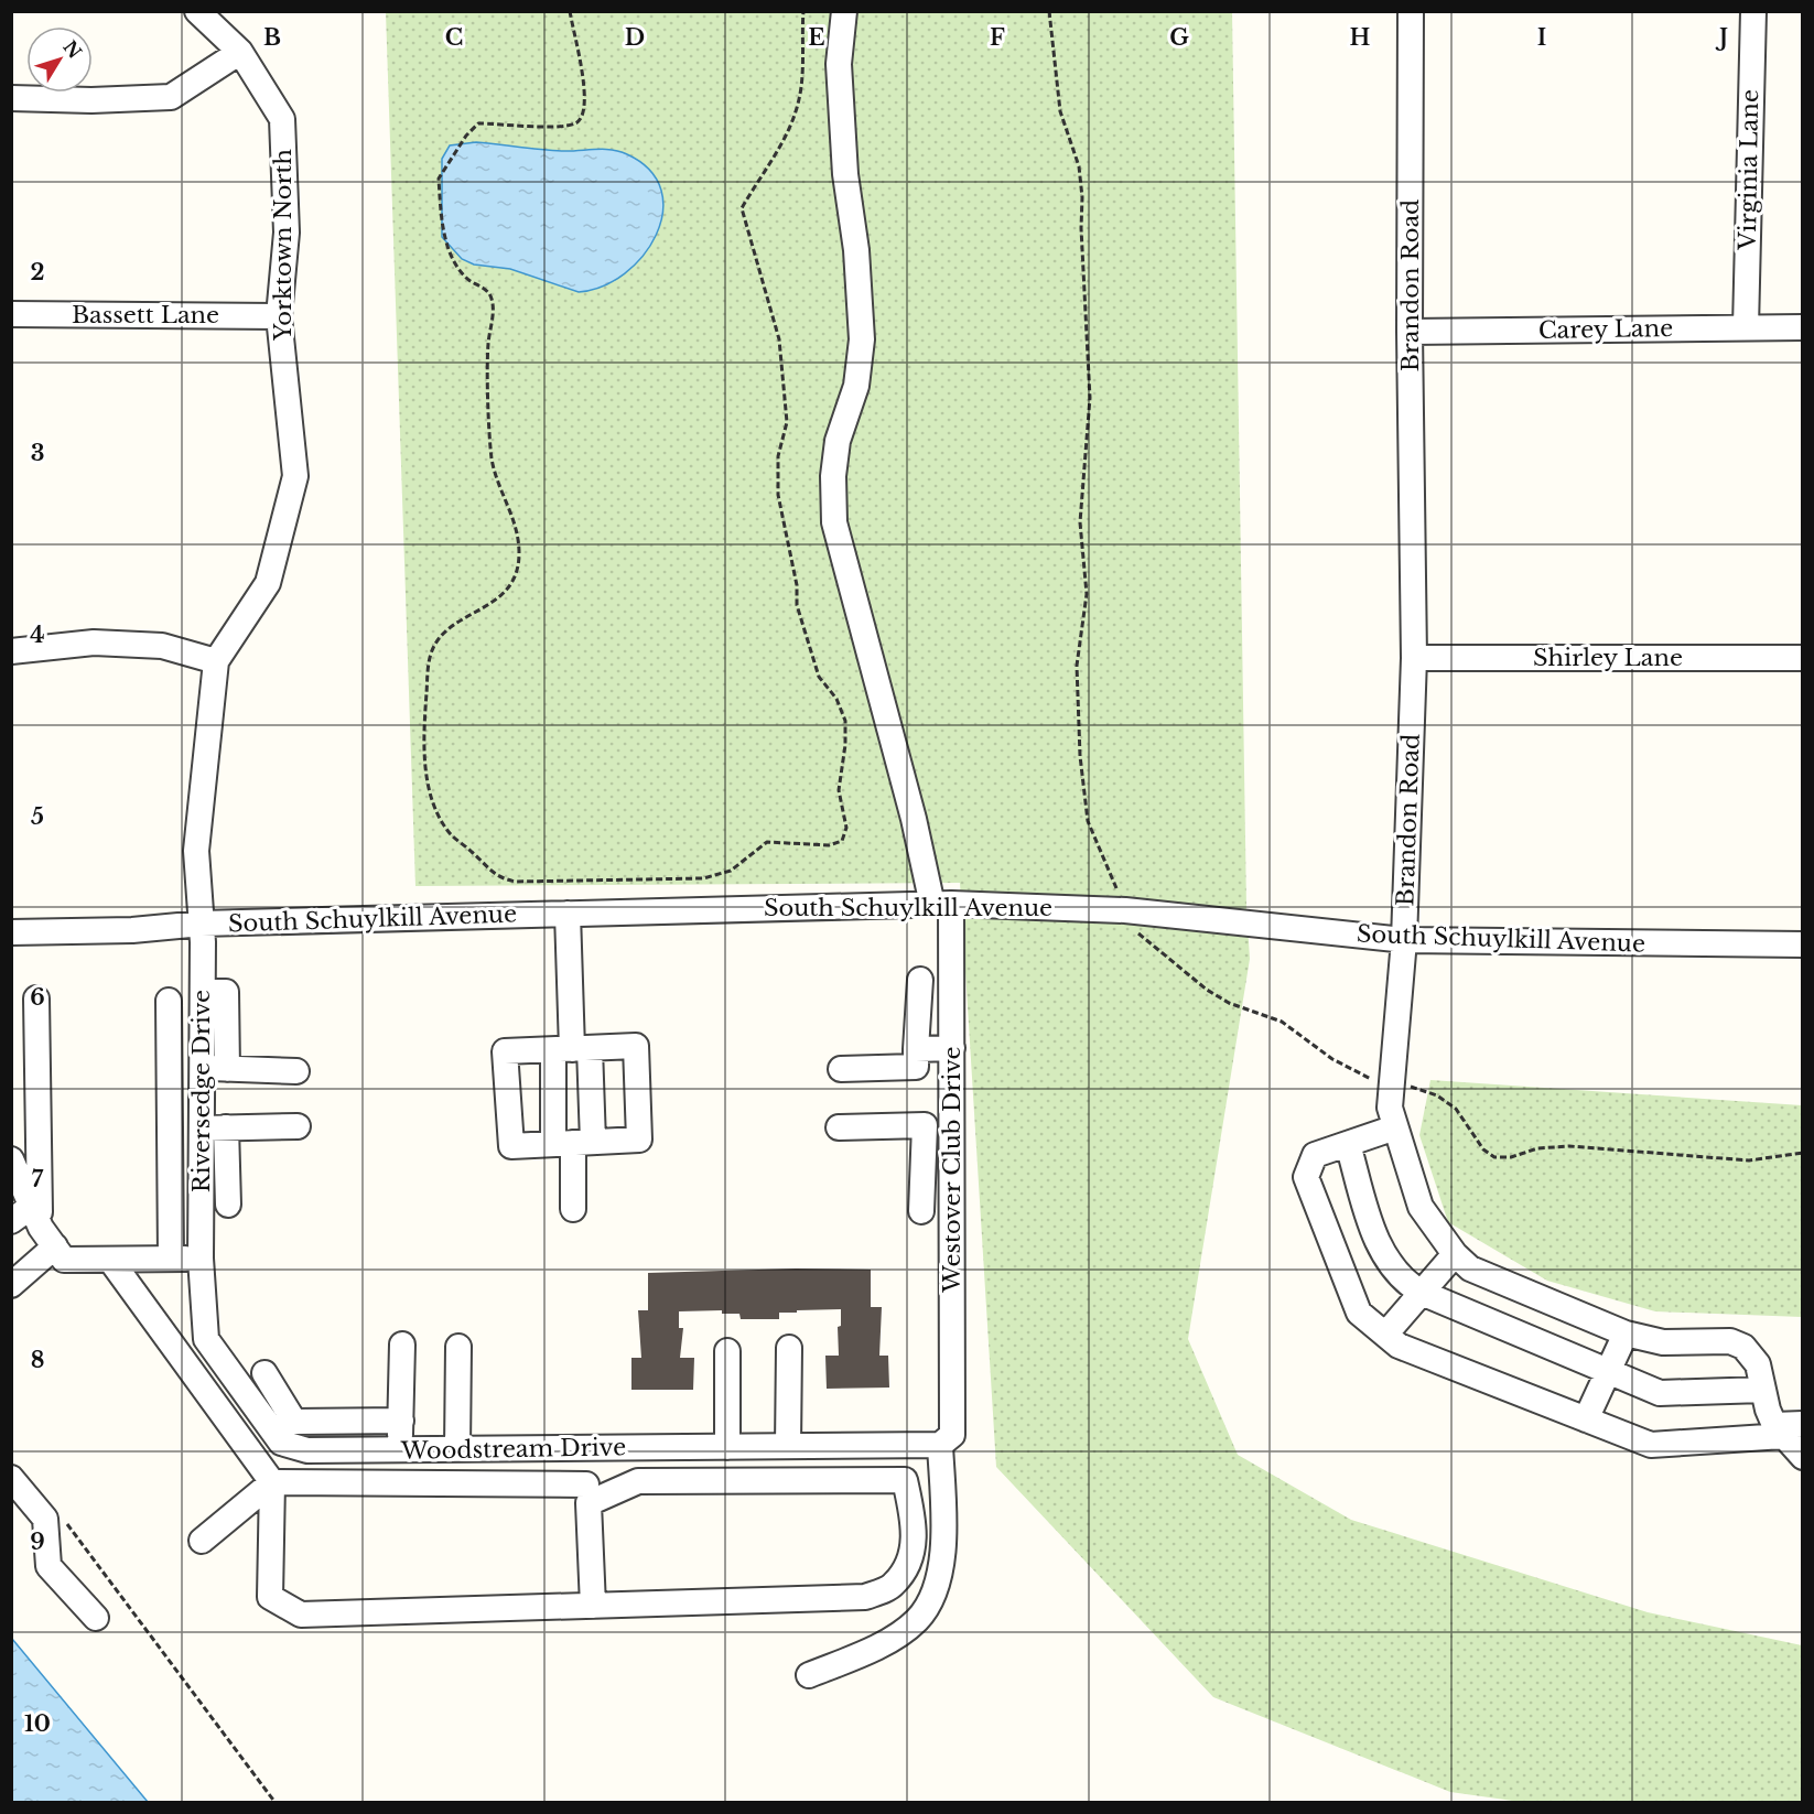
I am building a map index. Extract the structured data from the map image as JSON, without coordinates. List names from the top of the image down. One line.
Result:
{"streets":{"street":["Virginia Lane","Yorktown North","Brandon Road","Bassett Lane","Carey Lane","Shirley Lane","South Schuylkill Avenue","Riversedge Drive","Westover Club Drive","Woodstream Drive"]},"crossings":[["Virginia Lane","Carey Lane"],["Yorktown North","Bassett Lane"],["Yorktown North","South Schuylkill Avenue"],["Yorktown North","Riversedge Drive"],["Brandon Road","Carey Lane"],["Brandon Road","Shirley Lane"],["Brandon Road","South Schuylkill Avenue"],["South Schuylkill Avenue","Riversedge Drive"],["South Schuylkill Avenue","Westover Club Drive"],["Riversedge Drive","Woodstream Drive"],["Westover Club Drive","Woodstream Drive"]],"north":"top right","grid":{"columns":["B","C","D","E","F","G","H","I","J"],"rows":["2","3","4","5","6","7","8","9","10"]}}
